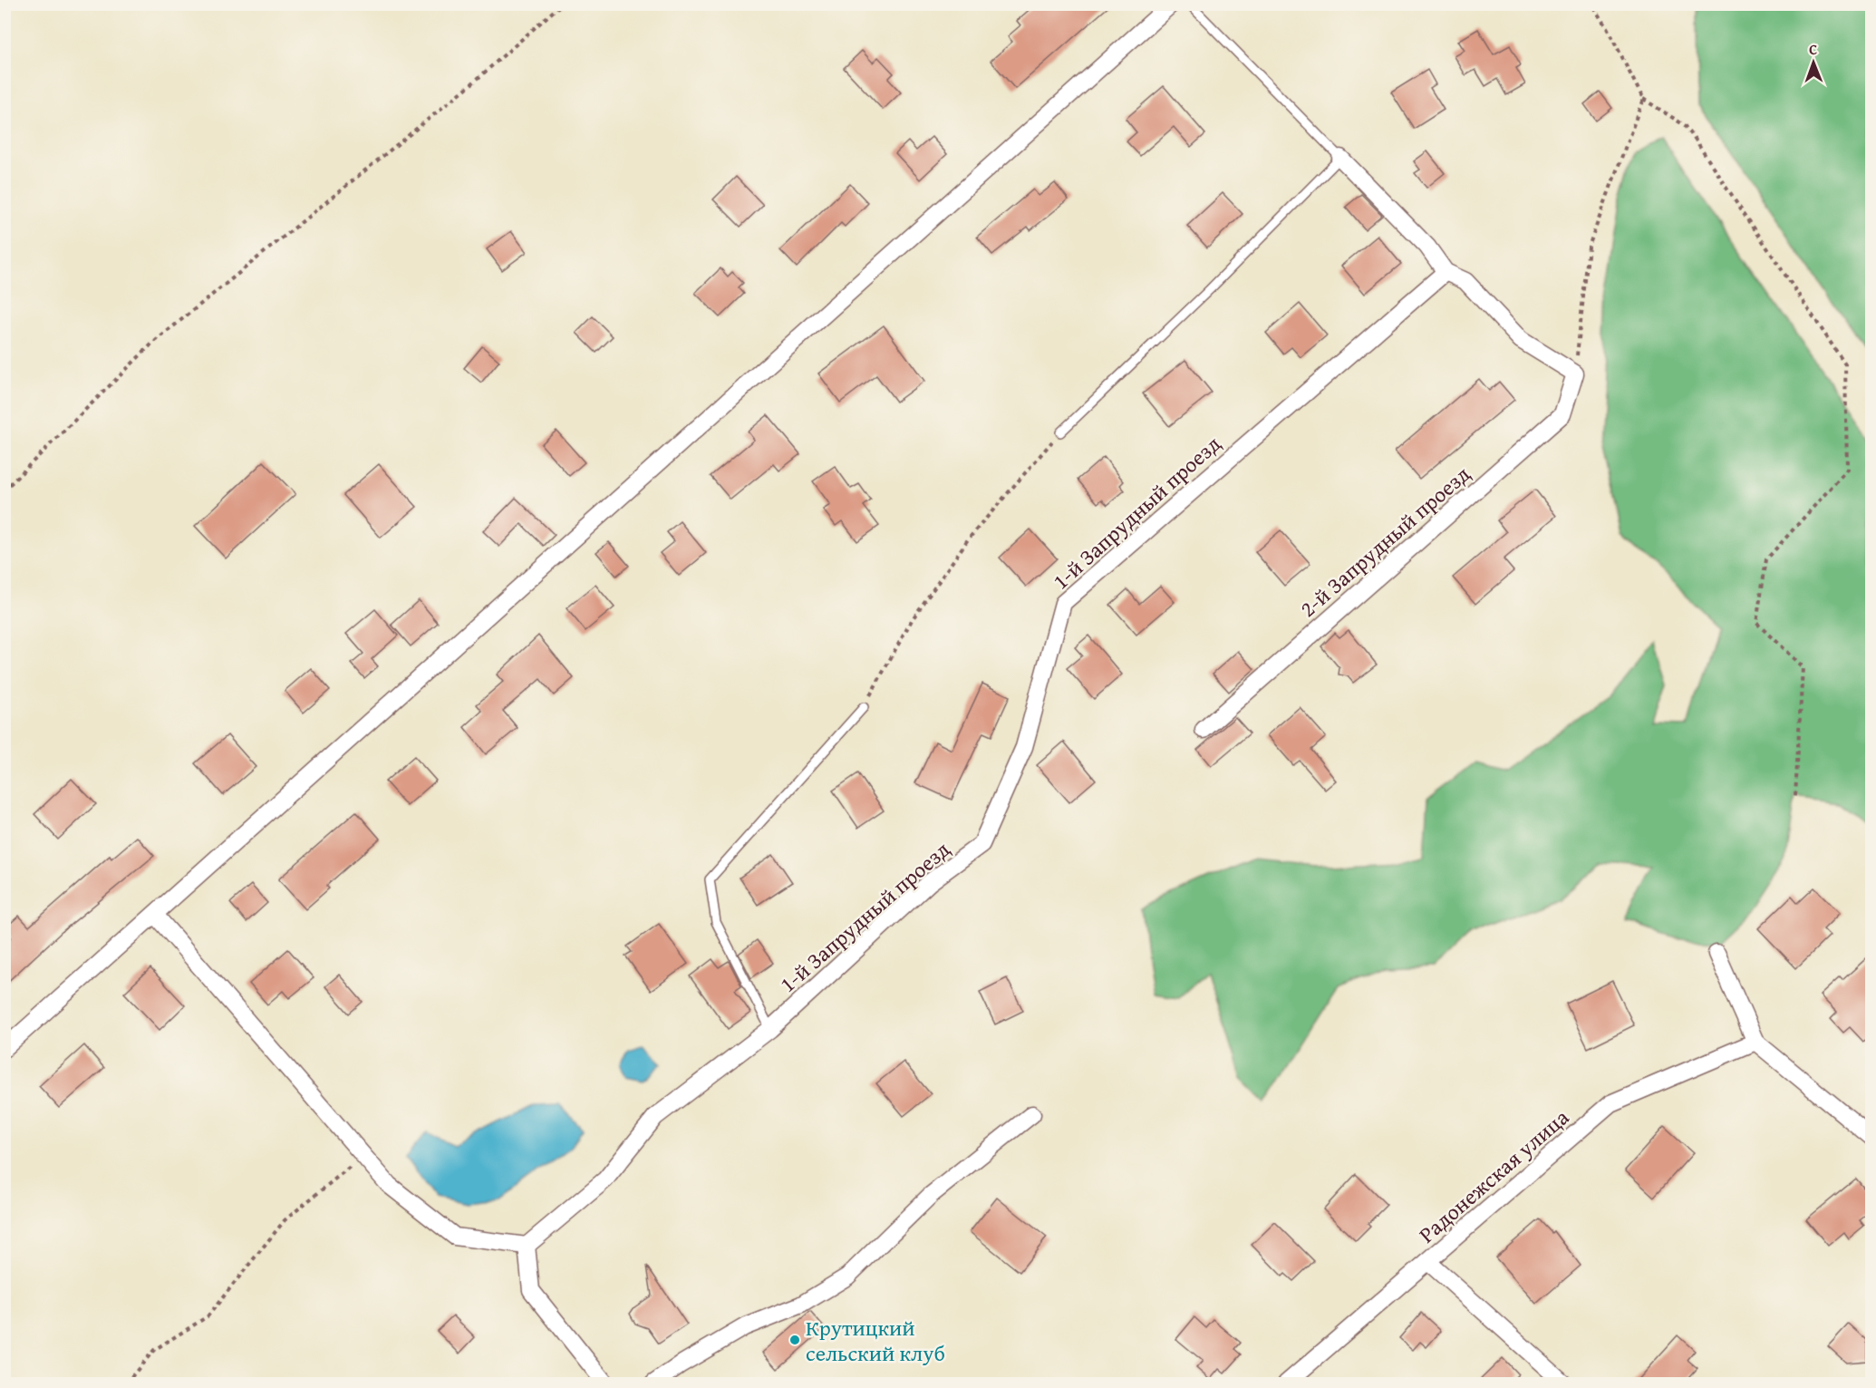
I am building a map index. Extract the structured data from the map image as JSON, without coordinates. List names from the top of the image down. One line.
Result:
{"streets":{"street":["1-й Запрудный проезд","2-й Запрудный проезд","Радонежская улица"]},"places":["Крутицкий сельский клуб"],"north":"top"}
